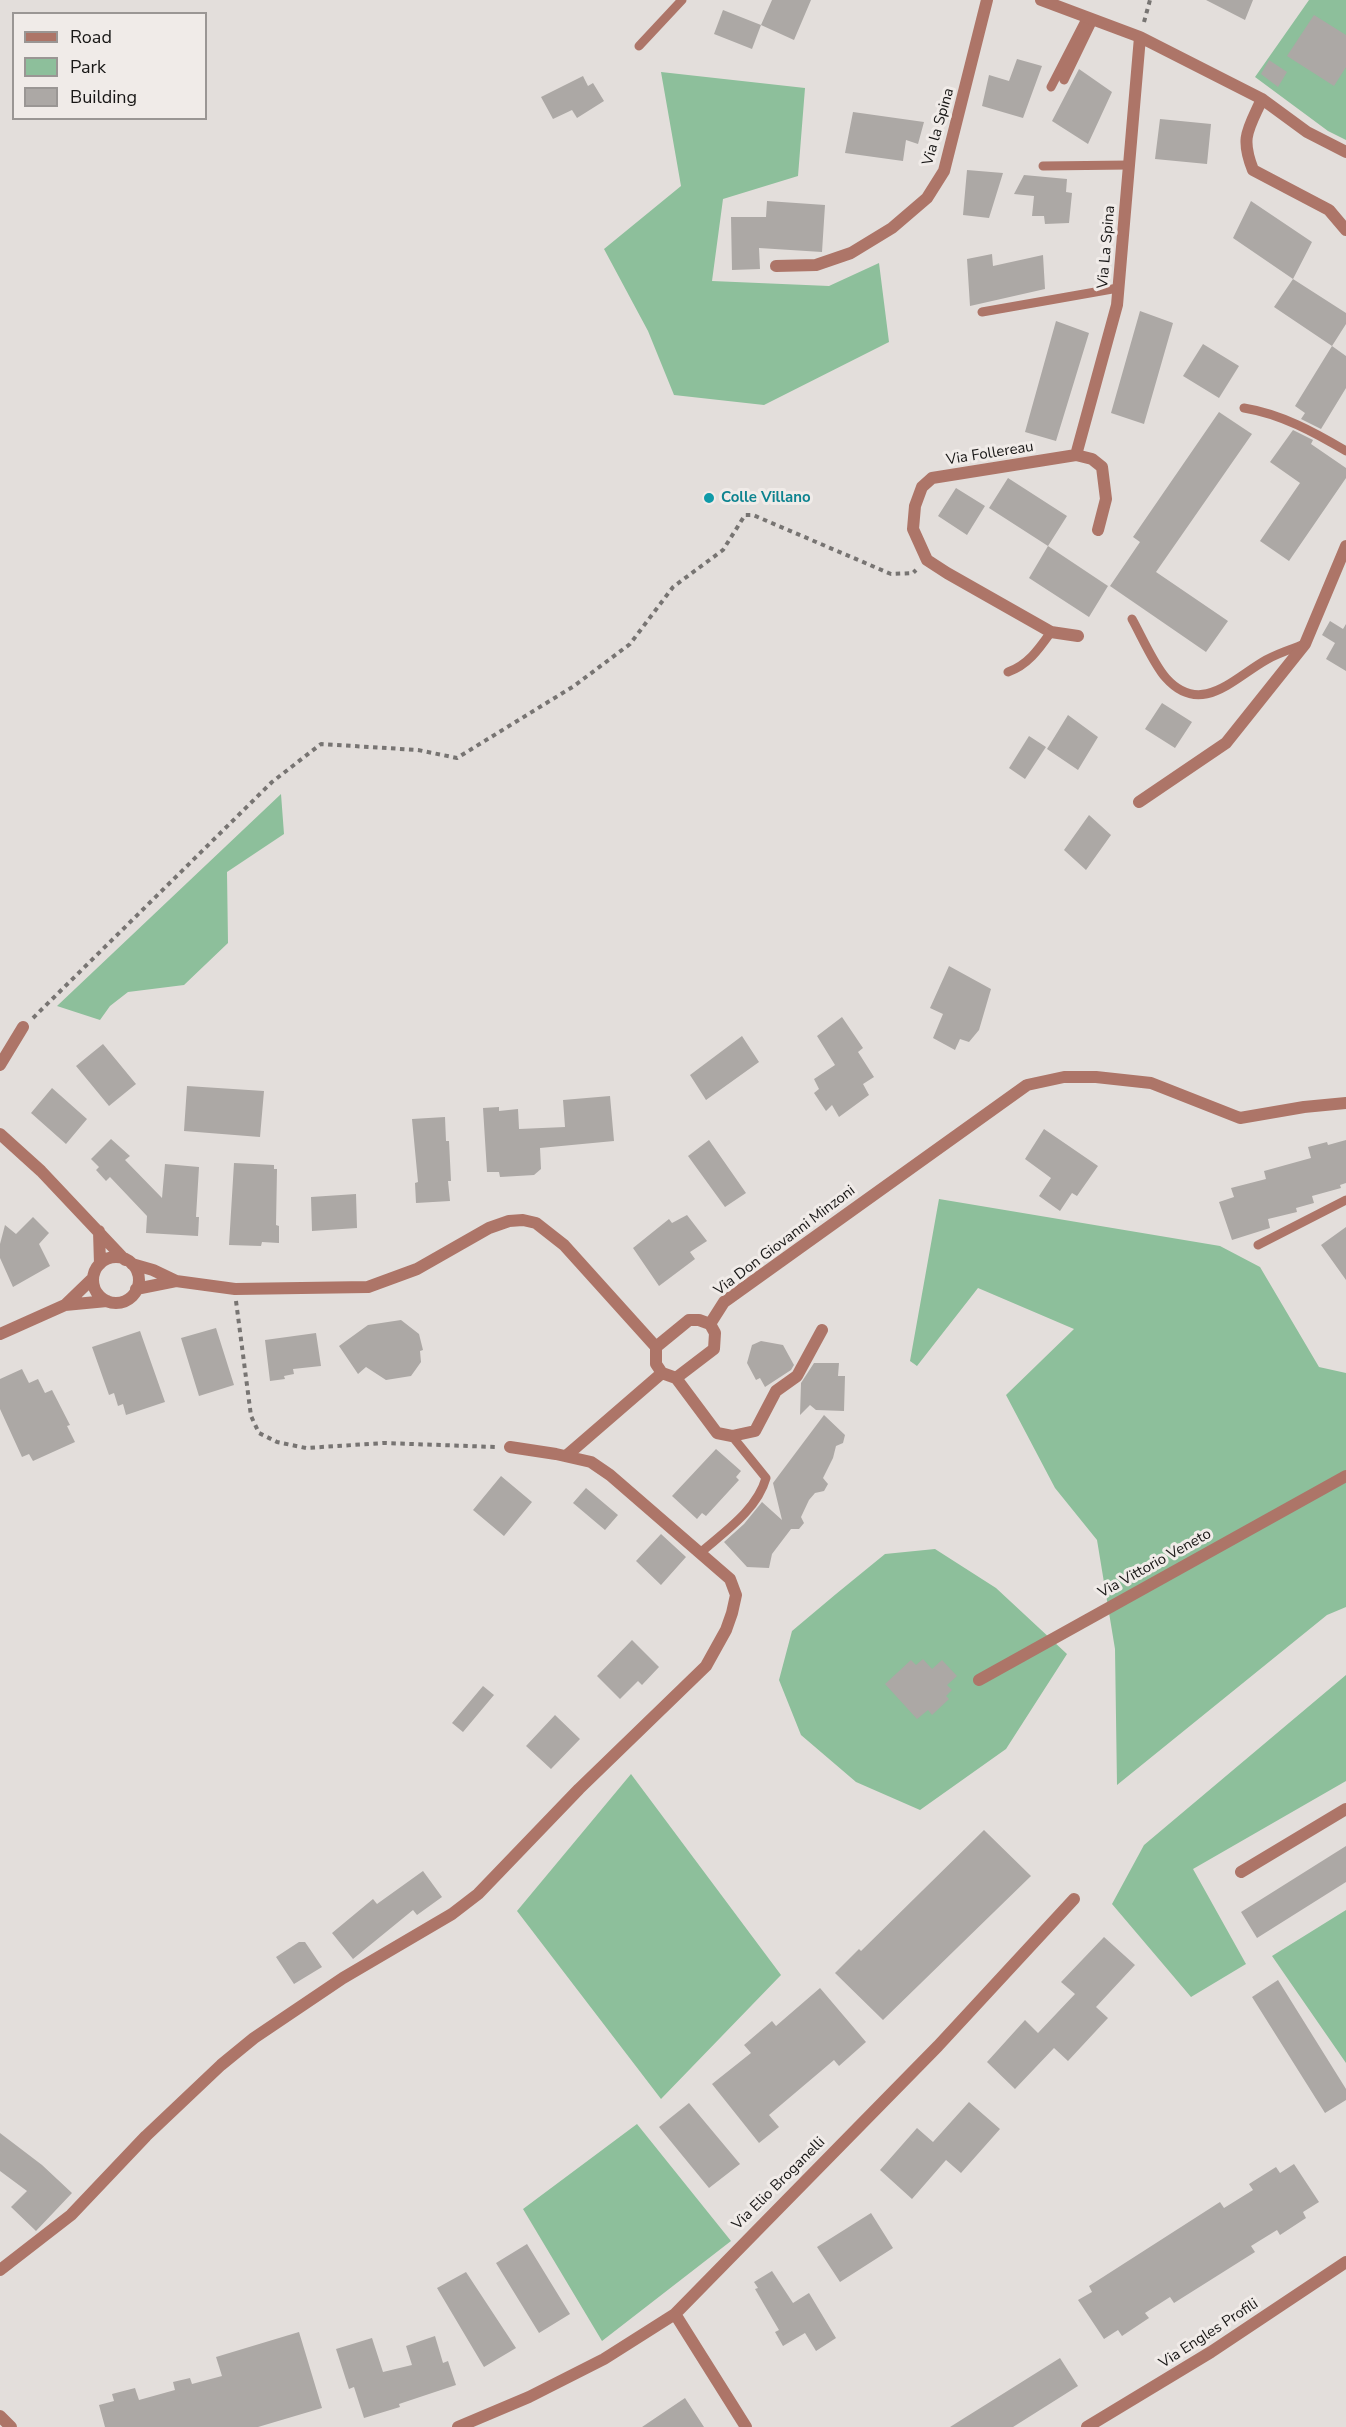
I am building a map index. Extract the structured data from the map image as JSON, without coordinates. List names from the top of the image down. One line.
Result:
{"streets":{"street":["Via la Spina","Via La Spina","Via Follereau","Via Don Giovanni Minzoni","Via Vittorio Veneto","Via Elio Broganelli","Via Engles Profili"]},"crossings":[["Via La Spina","Via Follereau"]],"places":["Colle Villano"],"legend":["Road","Park","Building"]}
